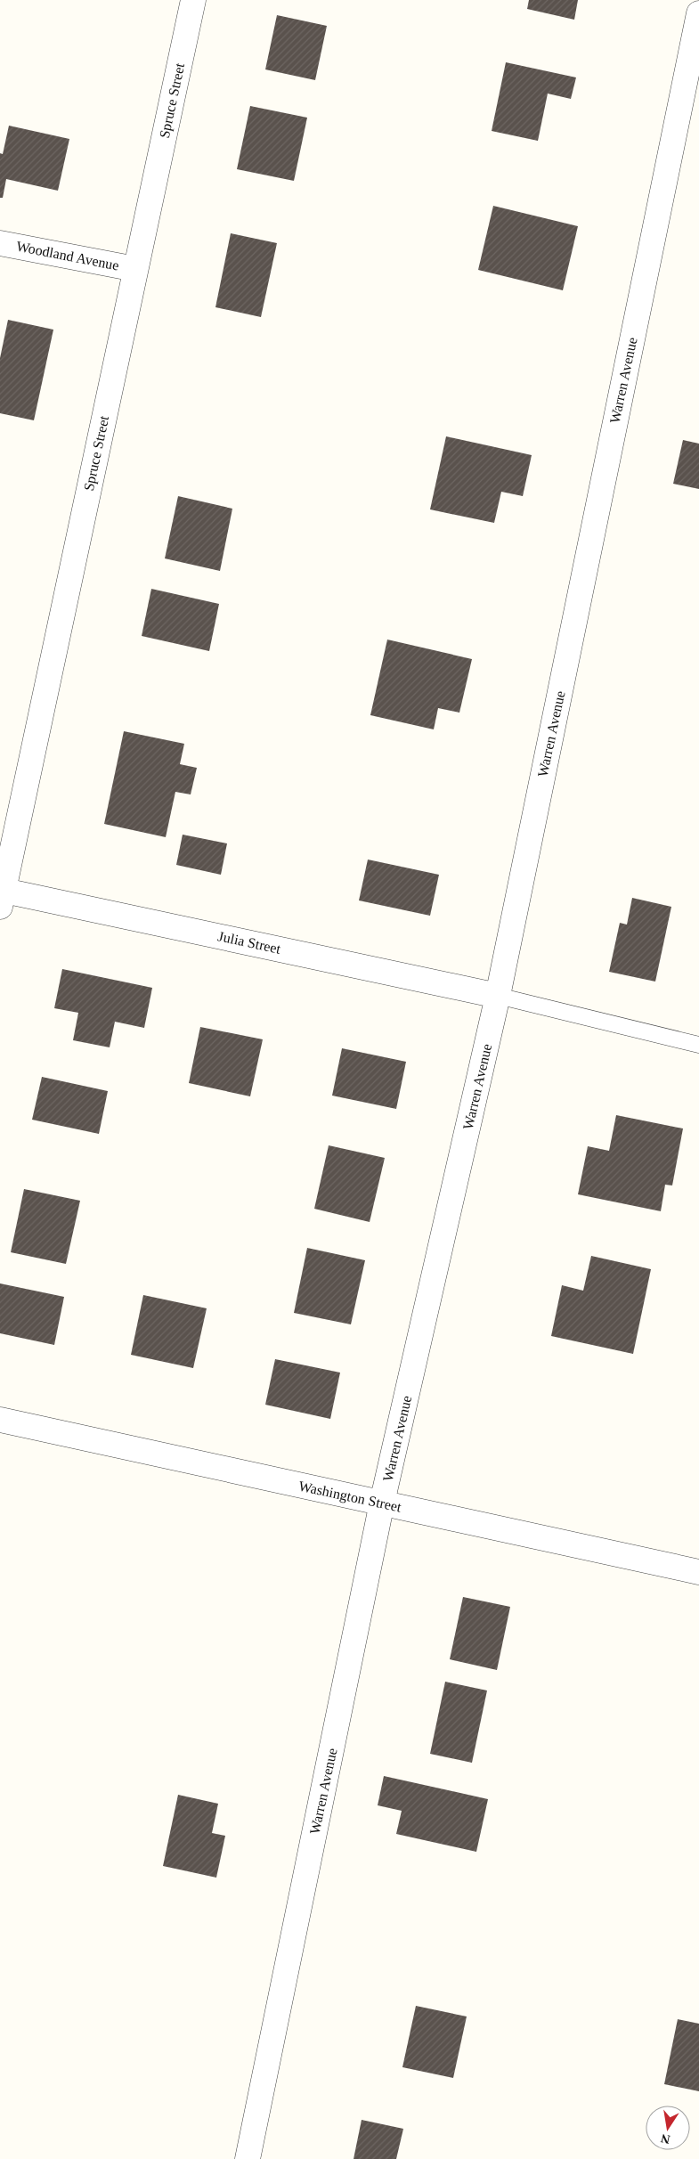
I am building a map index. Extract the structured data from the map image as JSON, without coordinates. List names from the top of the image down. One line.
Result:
{"streets":{"street":["Spruce Street","Woodland Avenue","Warren Avenue","Julia Street","Washington Street"]},"crossings":[["Spruce Street","Woodland Avenue"],["Spruce Street","Julia Street"],["Warren Avenue","Julia Street"],["Warren Avenue","Washington Street"]],"north":"bottom"}
